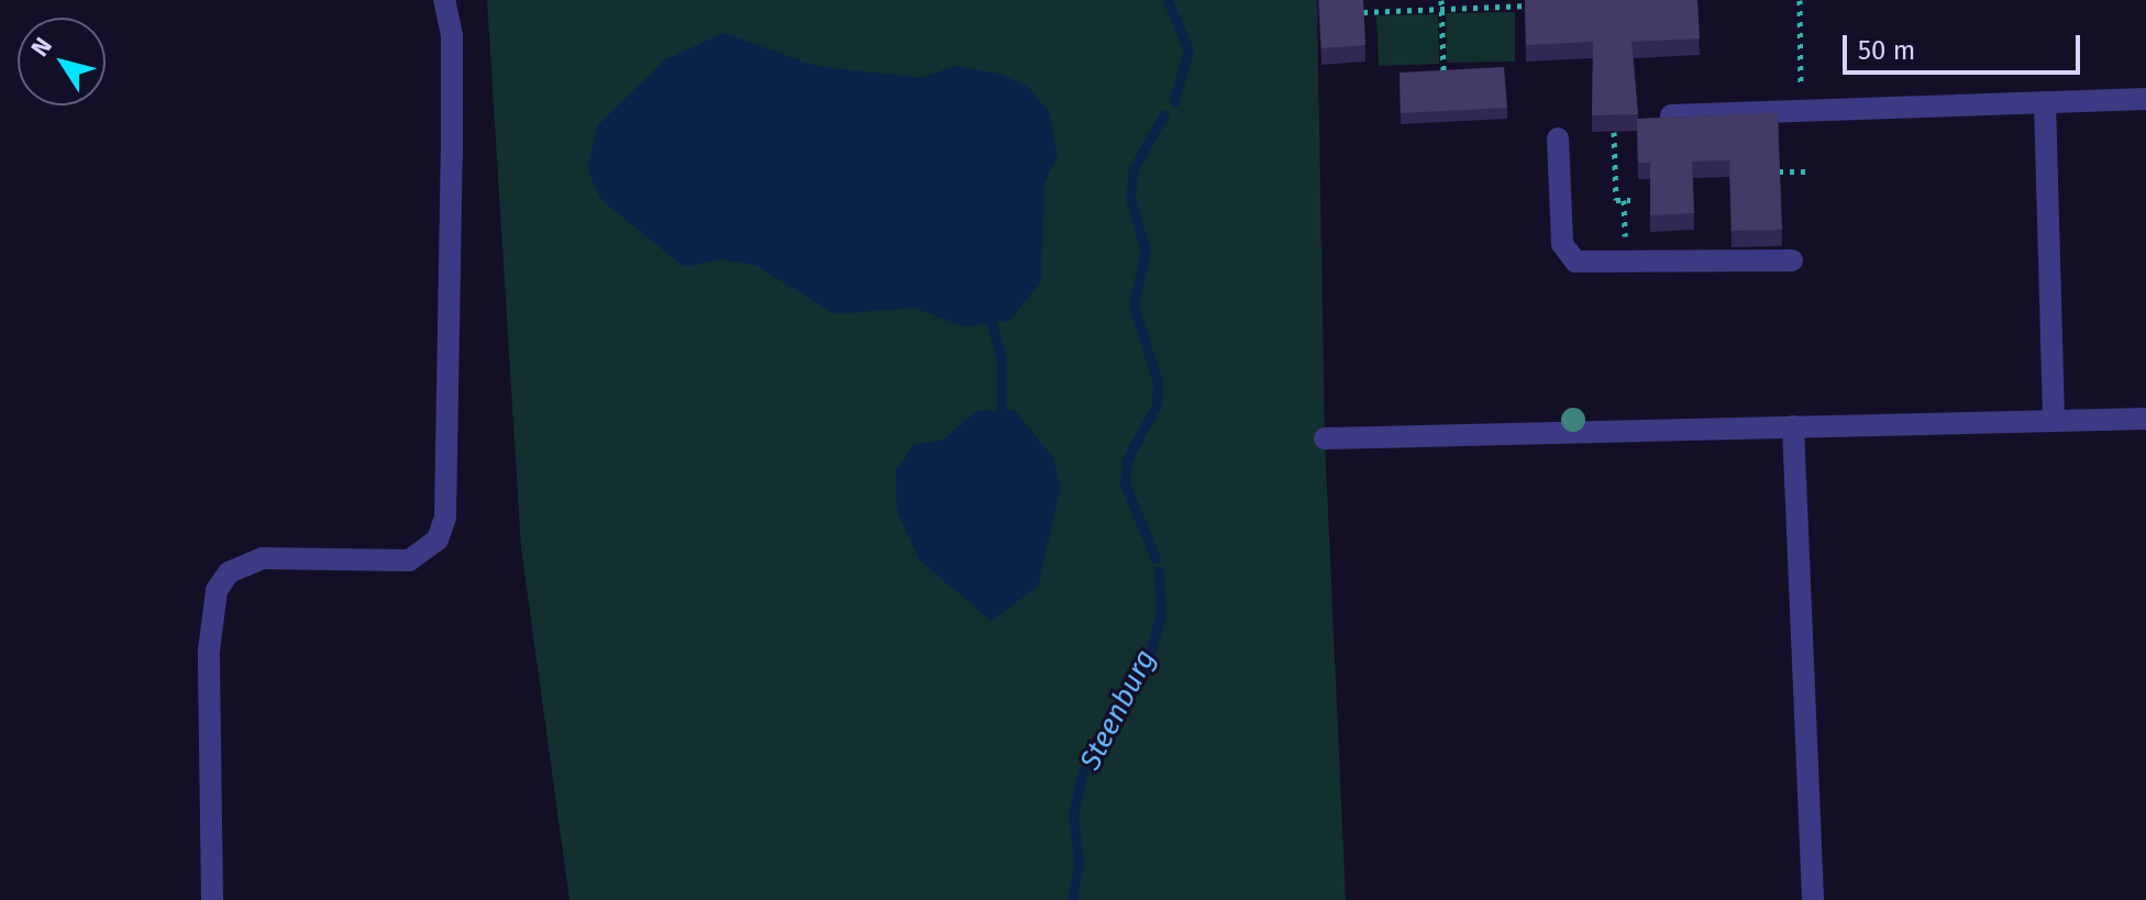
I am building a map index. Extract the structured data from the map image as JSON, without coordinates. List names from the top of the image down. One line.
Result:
{"water":["Steenburg"],"scale_bar":"50 m","north":"top left"}
